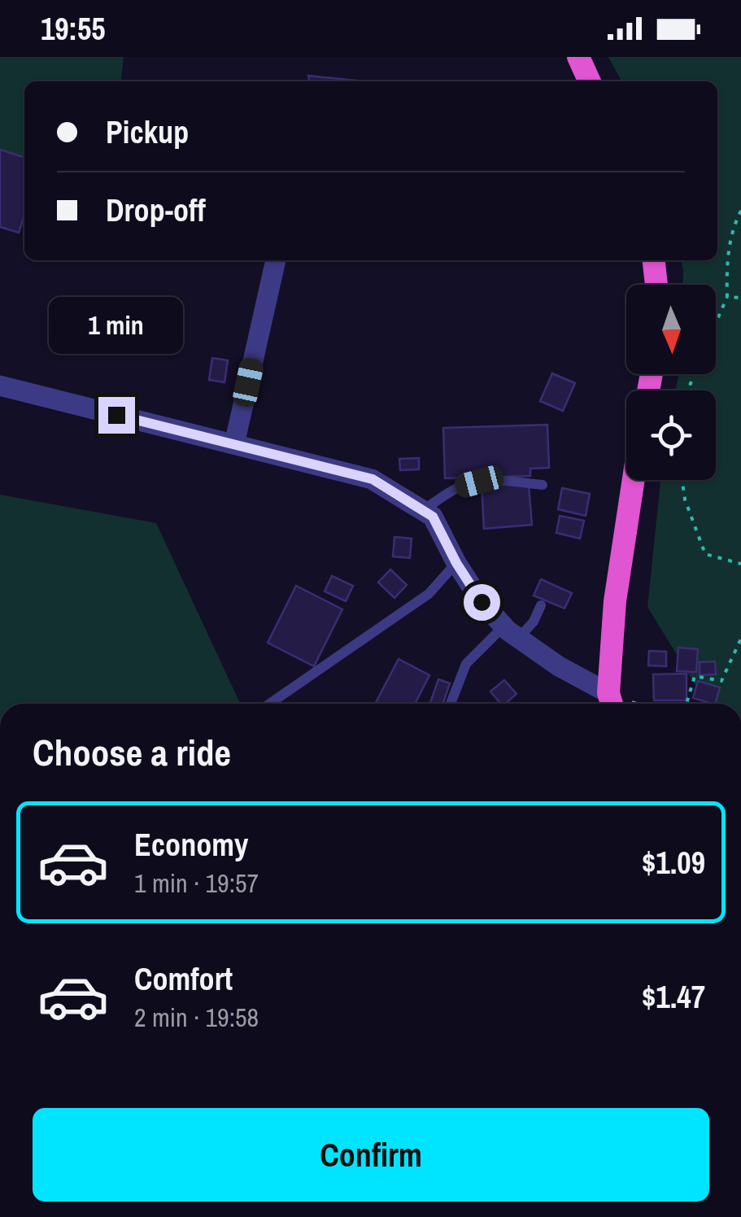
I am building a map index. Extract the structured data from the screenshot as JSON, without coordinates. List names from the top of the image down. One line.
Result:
{"north":"bottom","page":{"status":"19:55","banner":["Pickup","Drop-off"],"bubble":"1 min","heading":"Choose a ride","list":[{"name":"Economy","note":"1 min · 19:57","value":"$1.09"},{"name":"Comfort","note":"2 min · 19:58","value":"$1.47"}],"buttons":"Confirm"}}
